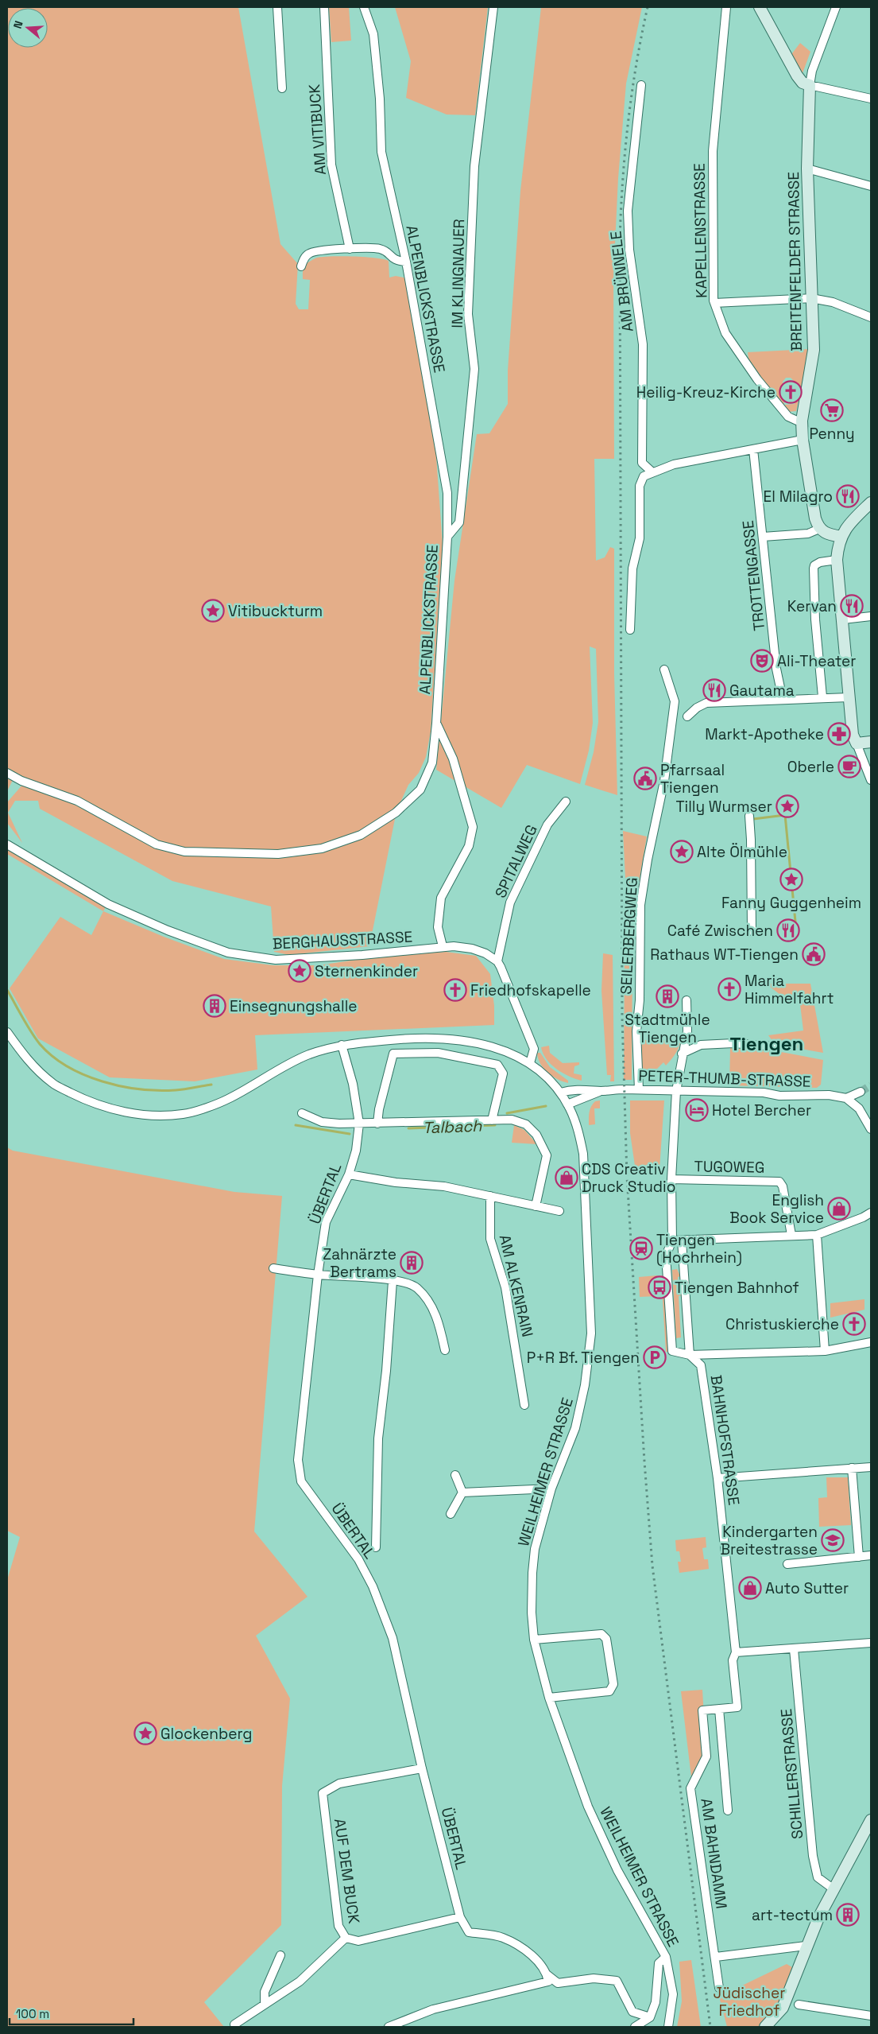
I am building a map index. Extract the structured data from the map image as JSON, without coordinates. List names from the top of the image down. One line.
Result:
{"streets":{"street":["AM VITIBUCK","KAPELLENSTRASSE","BREITENFELDER STRASSE","IM KLINGNAUER","AM BRÜNNELE","ALPENBLICKSTRASSE","TROTTENGASSE","SPITALWEG","SEILERBERGWEG","BERGHAUSSTRASSE","PETER-THUMB-STRASSE","TUGOWEG","ÜBERTAL","AM ALKENRAIN","BAHNHOFSTRASSE","WEILHEIMER STRASSE","SCHILLERSTRASSE","AM BAHNDAMM","AUF DEM BUCK"]},"crossings":[["KAPELLENSTRASSE","BREITENFELDER STRASSE"],["IM KLINGNAUER","ALPENBLICKSTRASSE"],["SPITALWEG","BERGHAUSSTRASSE"],["SEILERBERGWEG","PETER-THUMB-STRASSE"],["PETER-THUMB-STRASSE","WEILHEIMER STRASSE"],["ÜBERTAL","WEILHEIMER STRASSE"],["ÜBERTAL","AUF DEM BUCK"]],"districts":["Tiengen"],"water":["Talbach"],"parks":["Jüdischer Friedhof"],"places":{"church":["Heilig-Kreuz-Kirche","Maria Himmelfahrt","Friedhofskapelle","Christuskierche"],"supermarket":["Penny"],"restaurant":["El Milagro","Kervan","Gautama","Café Zwischen"],"place":["Vitibuckturm","Tilly Wurmser","Alte Ölmühle","Fanny Guggenheim","Sternenkinder","Glockenberg"],"theatre":["Ali-Theater"],"pharmacy":["Markt-Apotheke"],"cafe":["Oberle"],"public building":["Pfarrsaal Tiengen","Rathaus WT-Tiengen"],"building":["Stadtmühle Tiengen","Einsegnungshalle","Zahnärzte Bertrams","art-tectum"],"hotel":["Hotel Bercher"],"shop":["CDS Creativ Druck Studio","English Book Service","Auto Sutter"],"station":["Tiengen (Hochrhein)"],"bus stop":["Tiengen Bahnhof"],"parking":["P+R Bf. Tiengen"],"school or university":["Kindergarten Breitestrasse"]},"scale_bar":"100 m","north":"left"}
